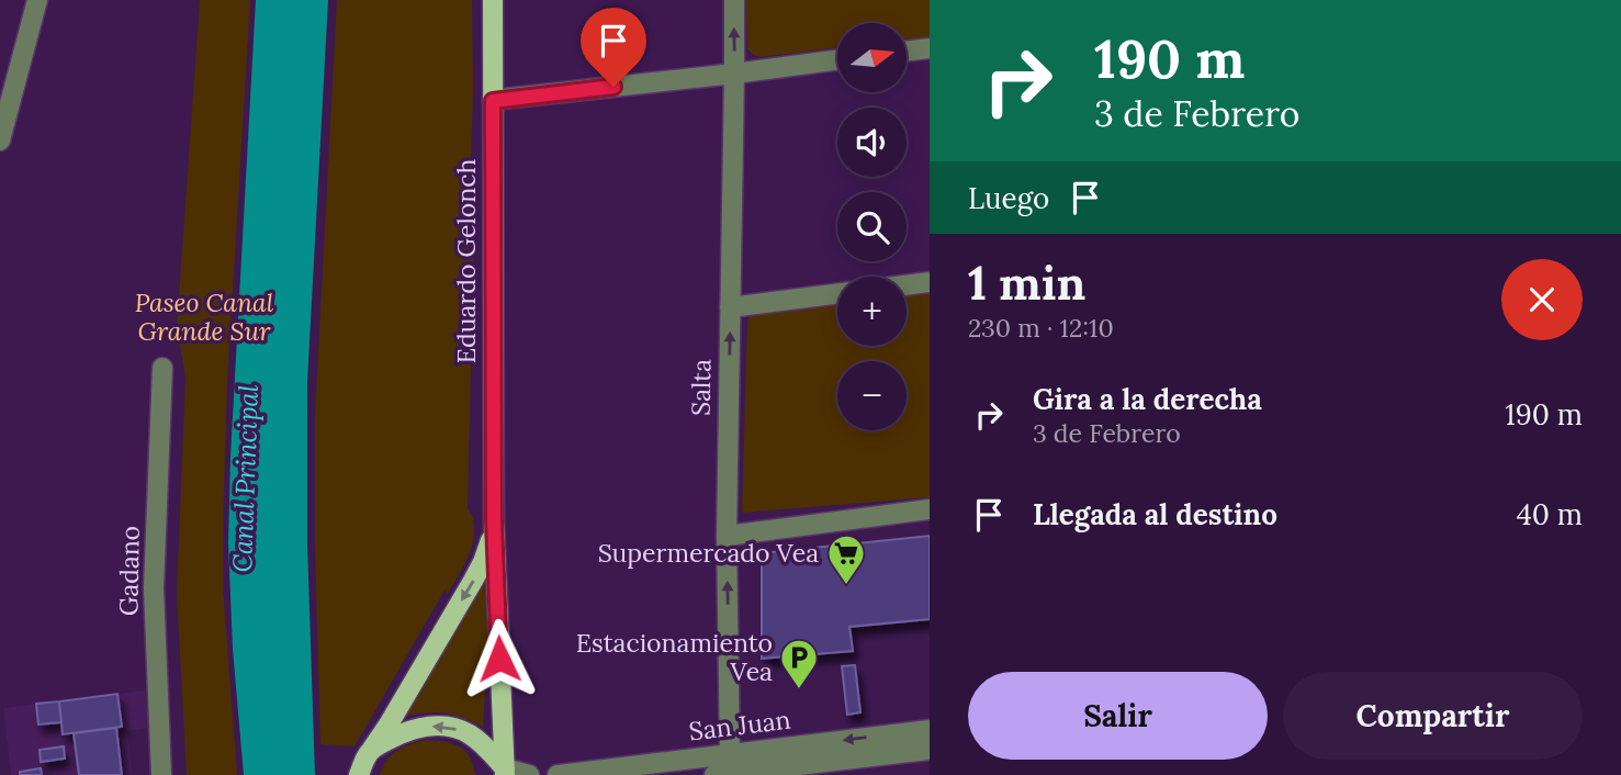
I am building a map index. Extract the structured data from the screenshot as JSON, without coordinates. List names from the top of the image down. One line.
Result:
{"streets":{"main road":["Eduardo Gelonch"],"street":["Salta","Gadano","San Juan"]},"crossings":[["Salta","San Juan"]],"one_way":["Salta"],"water":["Canal Principal"],"parks":["Paseo Canal Grande Sur"],"places":{"supermarket":["Supermercado Vea"],"parking":["Estacionamiento Vea"]},"north":"right","page":{"turn":["190 m","3 de Febrero"],"map_buttons":["+","−"],"then":"Luego","heading":["1 min","230 m · 12:10"],"list":[{"name":"Gira a la derecha","note":"3 de Febrero","value":"190 m"},{"name":"Llegada al destino","value":"40 m"}],"buttons":["Salir","Compartir"]}}
